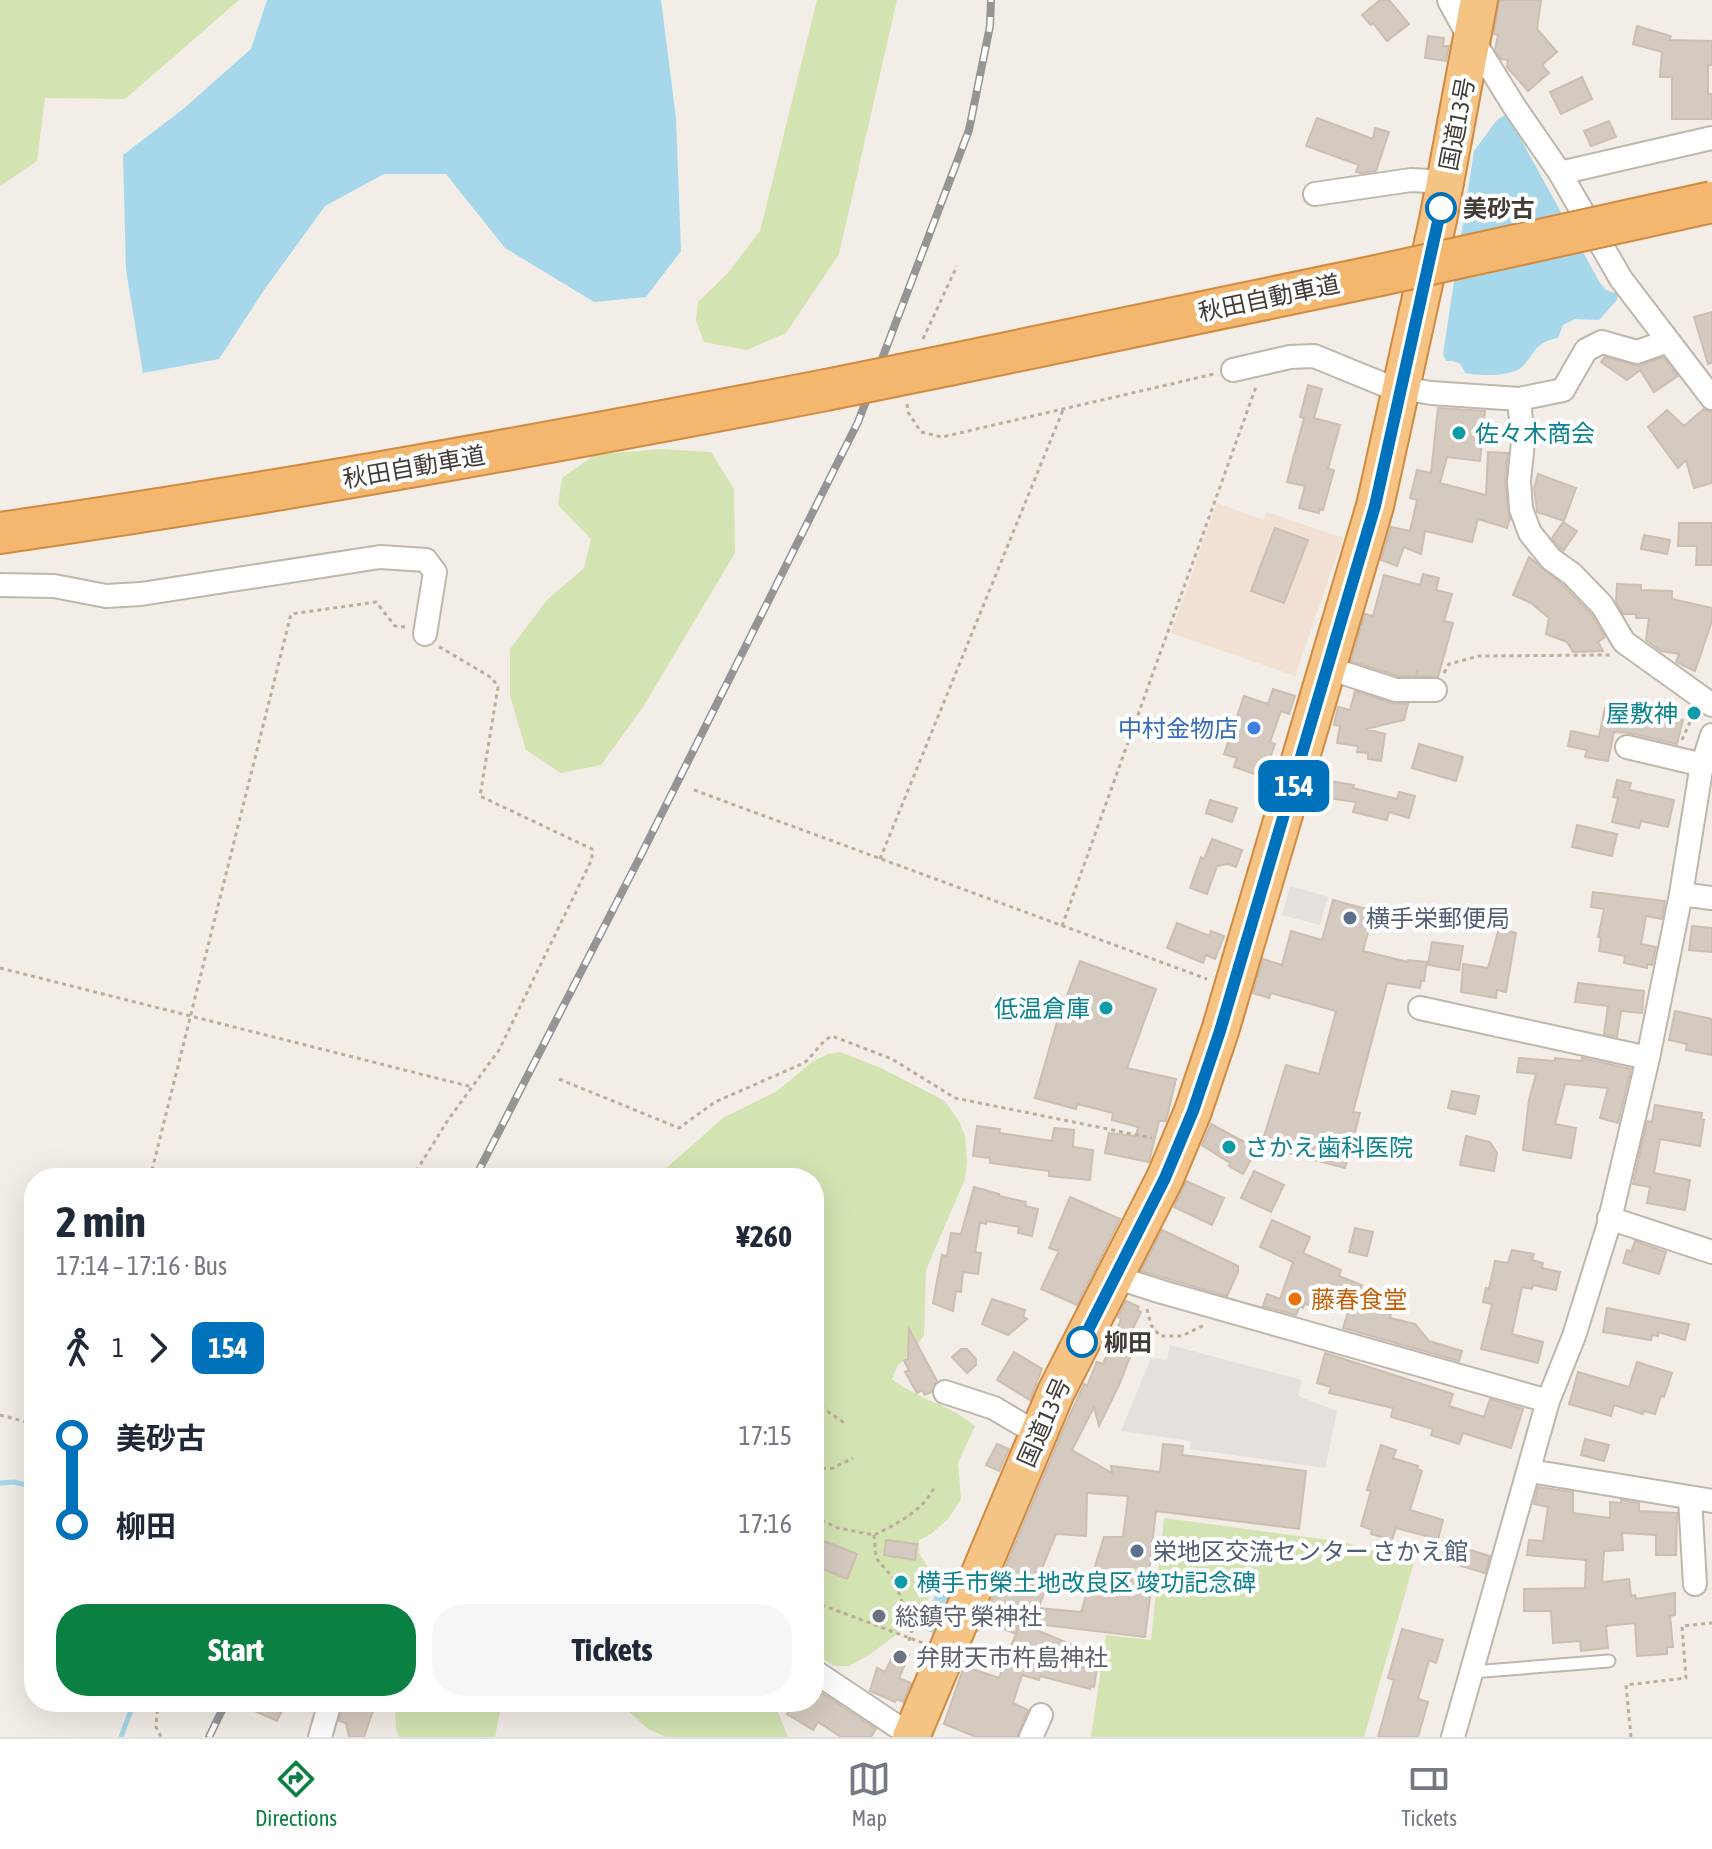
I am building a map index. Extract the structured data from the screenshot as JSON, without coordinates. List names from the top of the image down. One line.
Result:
{"streets":{"highway":["国道13号","秋田自動車道"]},"places":["美砂古","佐々木商会","屋敷神","中村金物店","横手栄郵便局","低温倉庫","さかえ歯科医院","藤春食堂","柳田","栄地区交流センター さかえ館","横手市榮土地改良区 竣功記念碑","総鎮守 榮神社","弁財天市杵島神社"],"lines":["bus line 154"],"page":{"on_map":"154","heading":["2 min","17:14 – 17:16 · Bus","¥260"],"legs":["1","154"],"list":[{"name":"美砂古","value":"17:15"},{"name":"柳田","value":"17:16"}],"buttons":["Start","Tickets"],"tabs":["Directions","Map","Tickets"]}}
